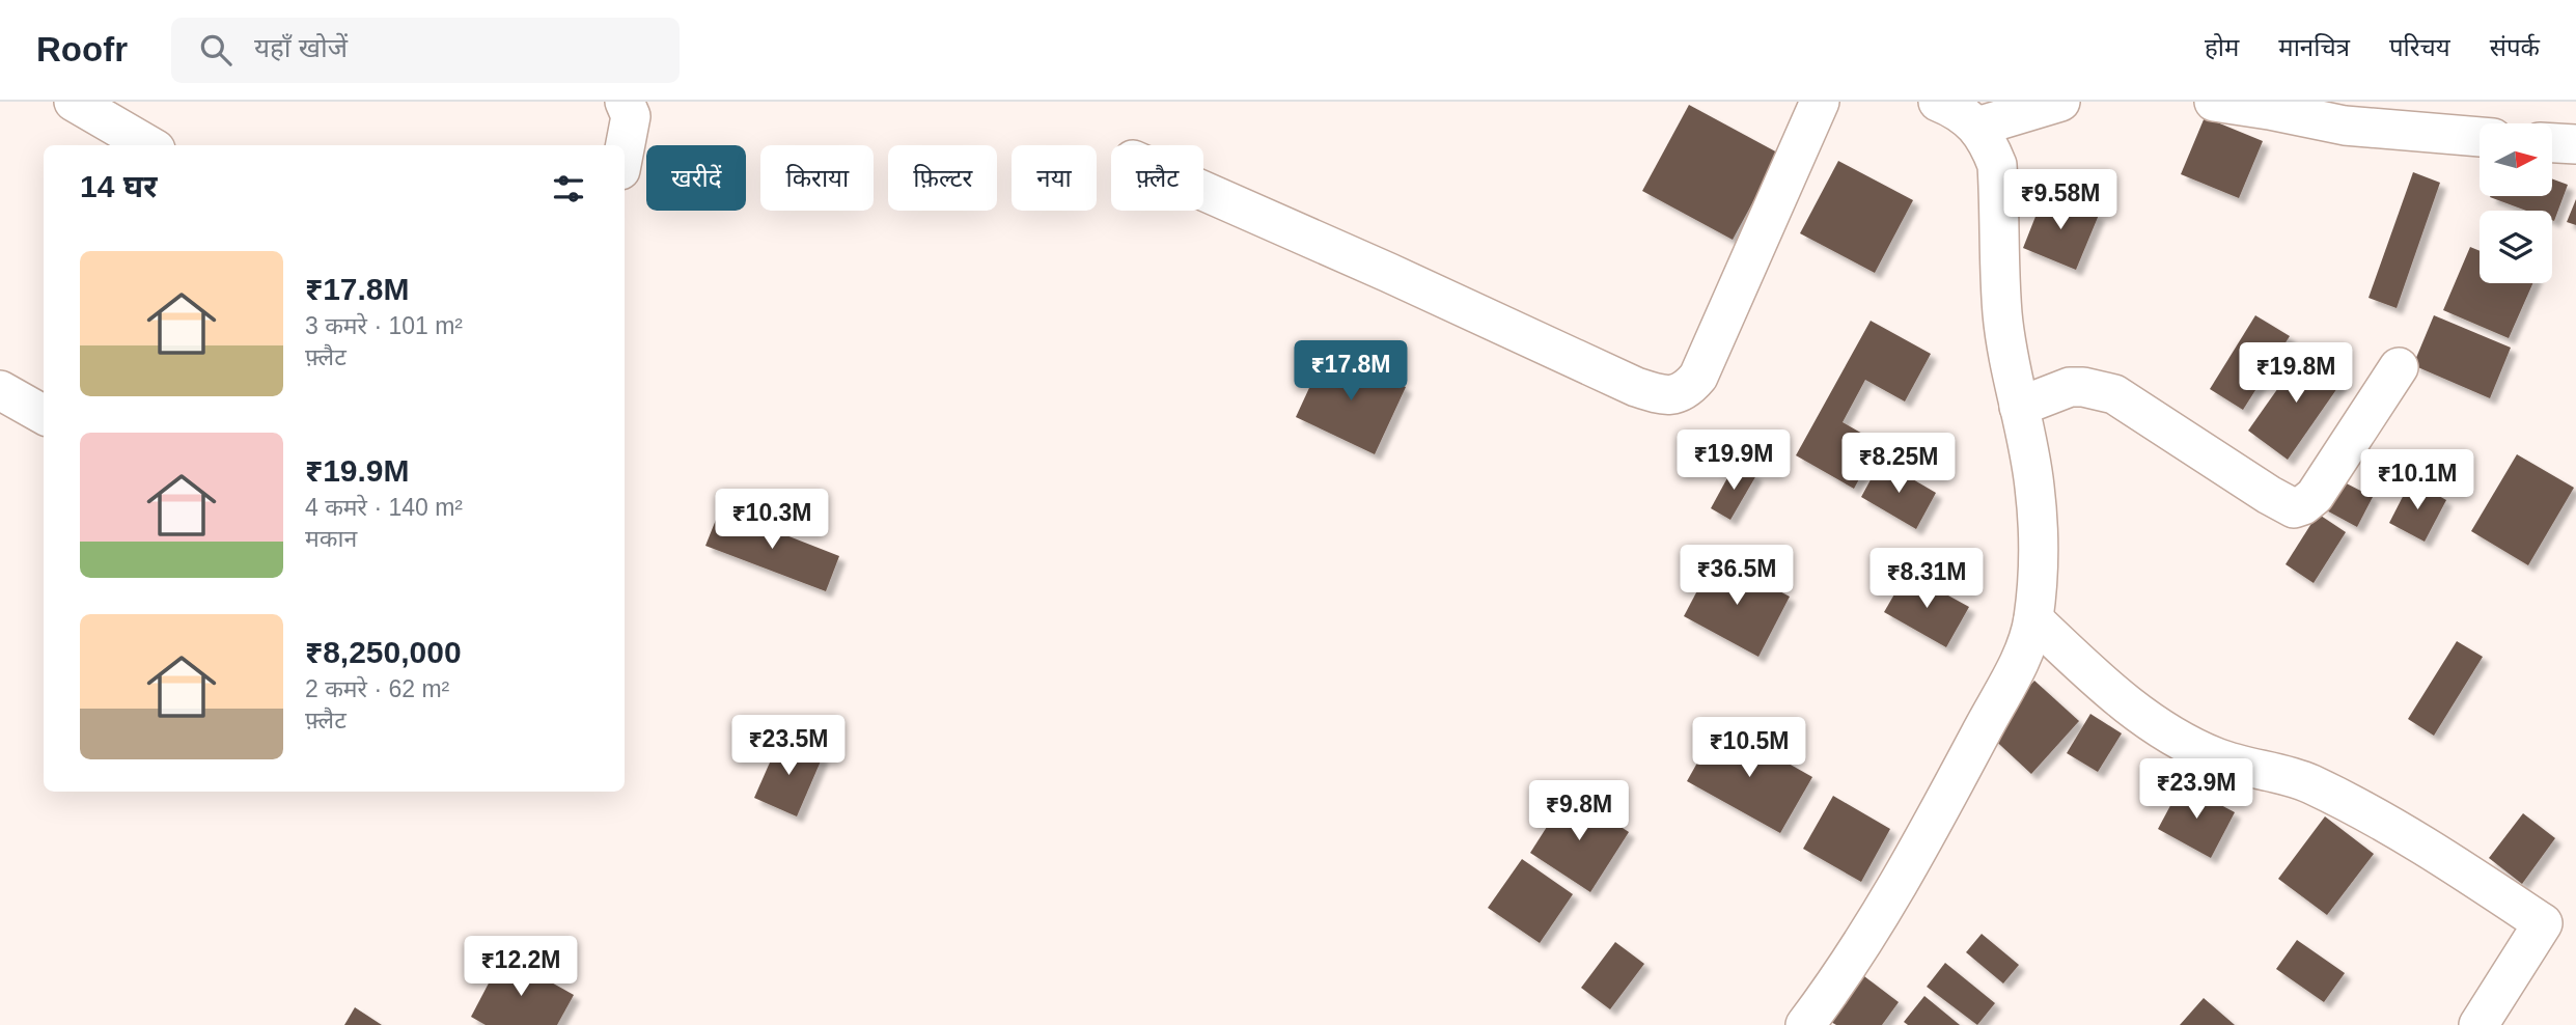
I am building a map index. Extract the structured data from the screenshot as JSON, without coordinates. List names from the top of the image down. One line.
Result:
{"north":"right","page":{"header":"Roofr","search":"यहाँ खोजें","nav":["होम","मानचित्र","परिचय","संपर्क"],"chip":["खरीदें","किराया","फ़िल्टर","नया","फ़्लैट"],"heading":"14 घर","price":["₹9.58M","₹17.8M","₹19.8M","₹19.9M","₹8.25M","₹10.1M","₹10.3M","₹36.5M","₹8.31M","₹23.5M","₹10.5M","₹23.9M","₹9.8M","₹12.2M"],"list":[{"name":"₹17.8M","note":"3 कमरे · 101 m² · फ़्लैट"},{"name":"₹19.9M","note":"4 कमरे · 140 m² · मकान"},{"name":"₹8,250,000","note":"2 कमरे · 62 m² · फ़्लैट"}]}}
